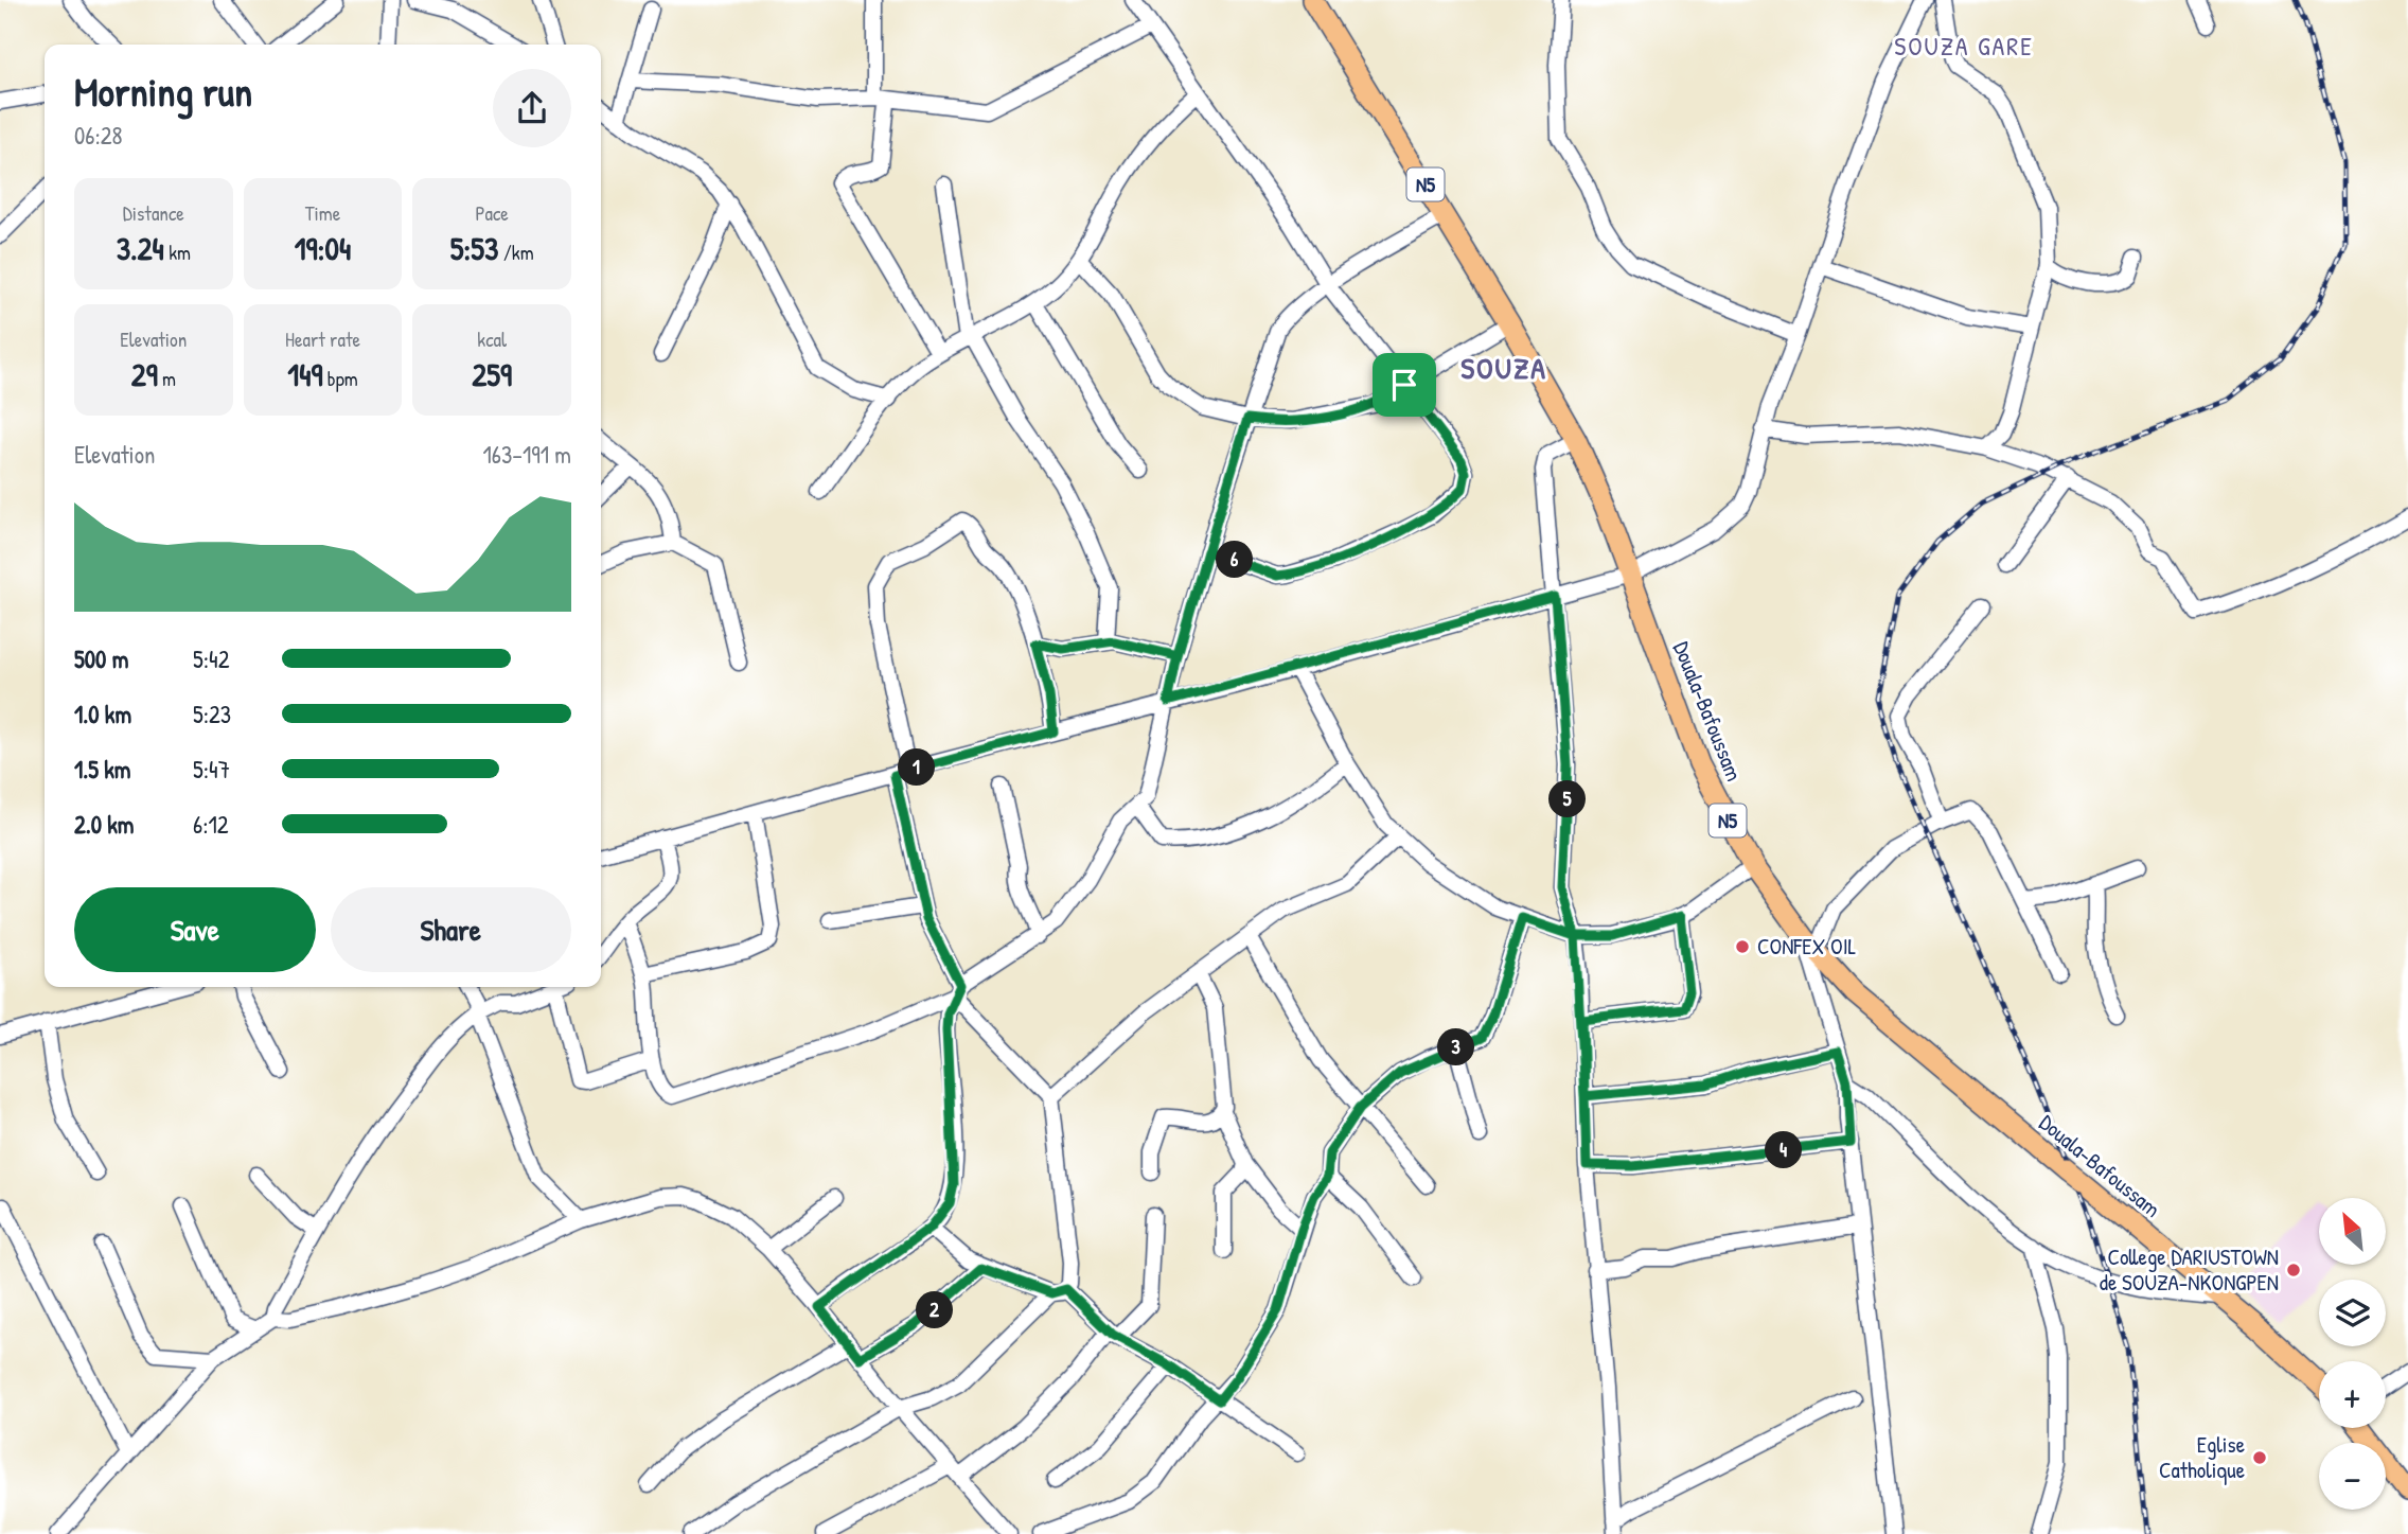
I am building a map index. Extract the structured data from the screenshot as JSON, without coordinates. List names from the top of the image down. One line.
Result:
{"streets":{"highway":["N5","Douala-Bafoussam"]},"districts":["SOUZA GARE","SOUZA"],"places":["CONFEX OIL","College DARIUSTOWN de SOUZA-NKONGPEN","Eglise Catholique"],"north":"top left","page":{"heading":["Morning run","06:28"],"stats":[["Distance","3.24 km"],["Time","19:04"],["Pace","5:53 /km"],["Elevation","29 m"],["Heart rate","149 bpm"],["kcal","259"]],"chart":["Elevation","163–191 m"],"pins":["6","1","5","3","4","2"],"list":[{"name":"500 m","note":"5:42"},{"name":"1.0 km","note":"5:23"},{"name":"1.5 km","note":"5:47"},{"name":"2.0 km","note":"6:12"}],"buttons":["Save","Share"],"map_buttons":["+","−"]}}
